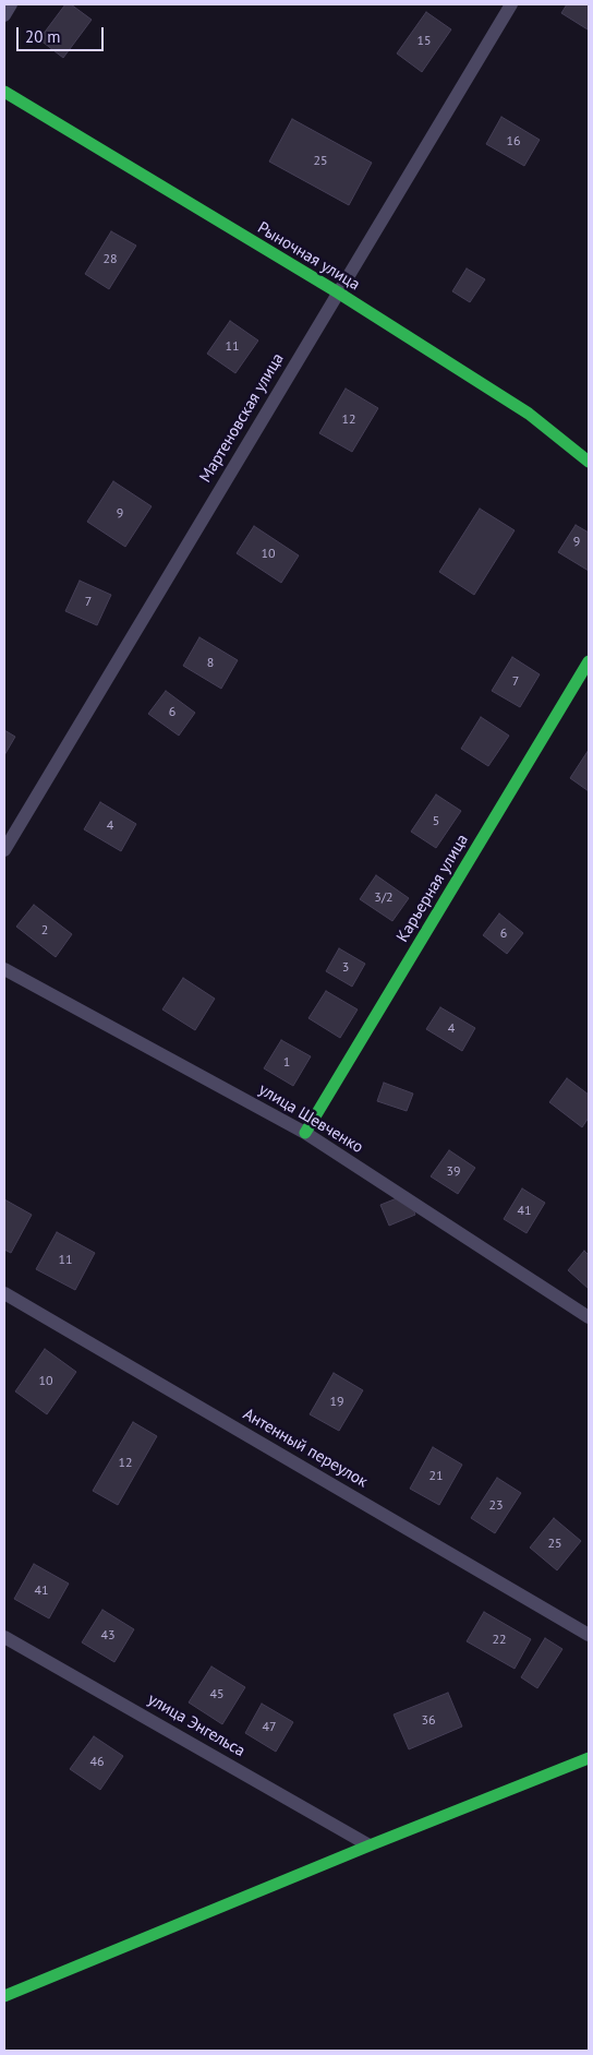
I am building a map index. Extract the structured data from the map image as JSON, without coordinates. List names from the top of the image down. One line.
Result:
{"streets":{"street":["Рыночная улица","Карьерная улица"],"lane":["Мартеновская улица","улица Шевченко","Антенный переулок","улица Энгельса"]},"crossings":[["Рыночная улица","Мартеновская улица"],["Карьерная улица","улица Шевченко"]],"house_numbers":["15","16","25","28","11","12","9","9","10","7","8","7","6","5","4","3/2","2","6","3","4","1","39","41","11","10","19","12","21","23","25","41","43","22","45","36","47","46"],"scale_bar":"20 m"}
